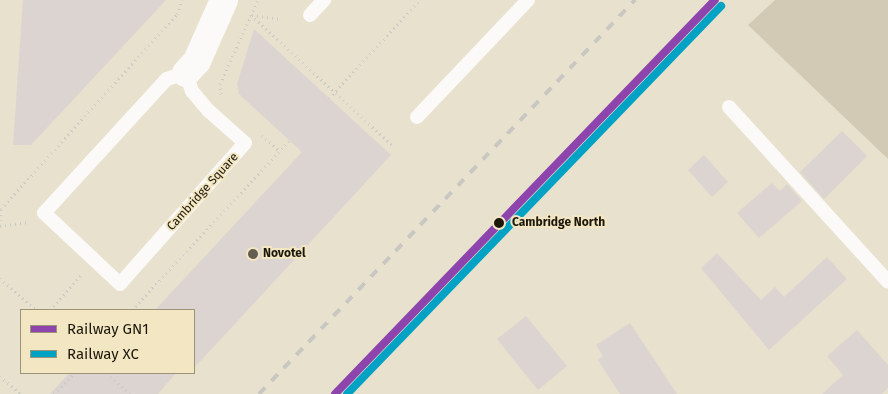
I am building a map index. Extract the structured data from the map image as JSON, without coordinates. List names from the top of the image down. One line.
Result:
{"streets":{"lane":["Cambridge Square"]},"places":["Cambridge North","Novotel"],"lines":["rail line GN1","rail line XC"],"legend":["Railway GN1","Railway XC"]}
